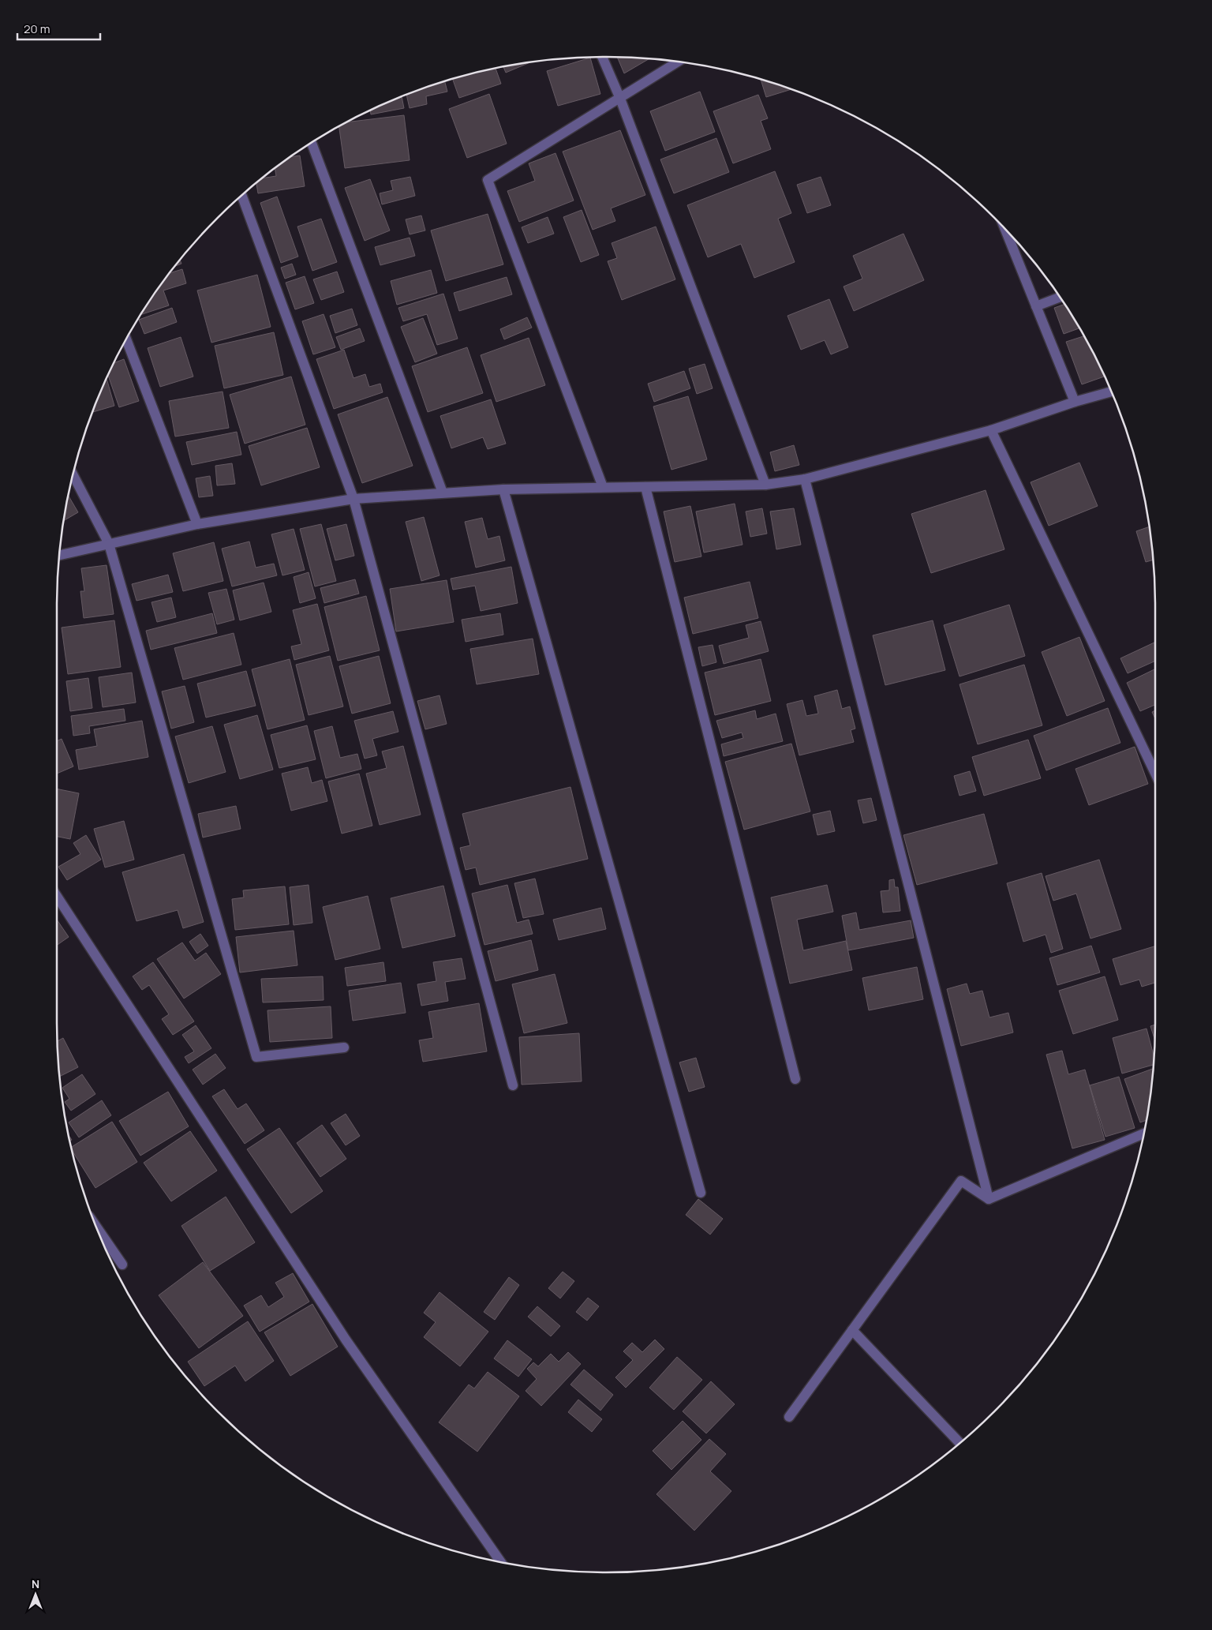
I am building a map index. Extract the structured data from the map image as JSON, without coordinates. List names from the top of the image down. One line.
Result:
{"scale_bar":"20 m","north":"top"}
